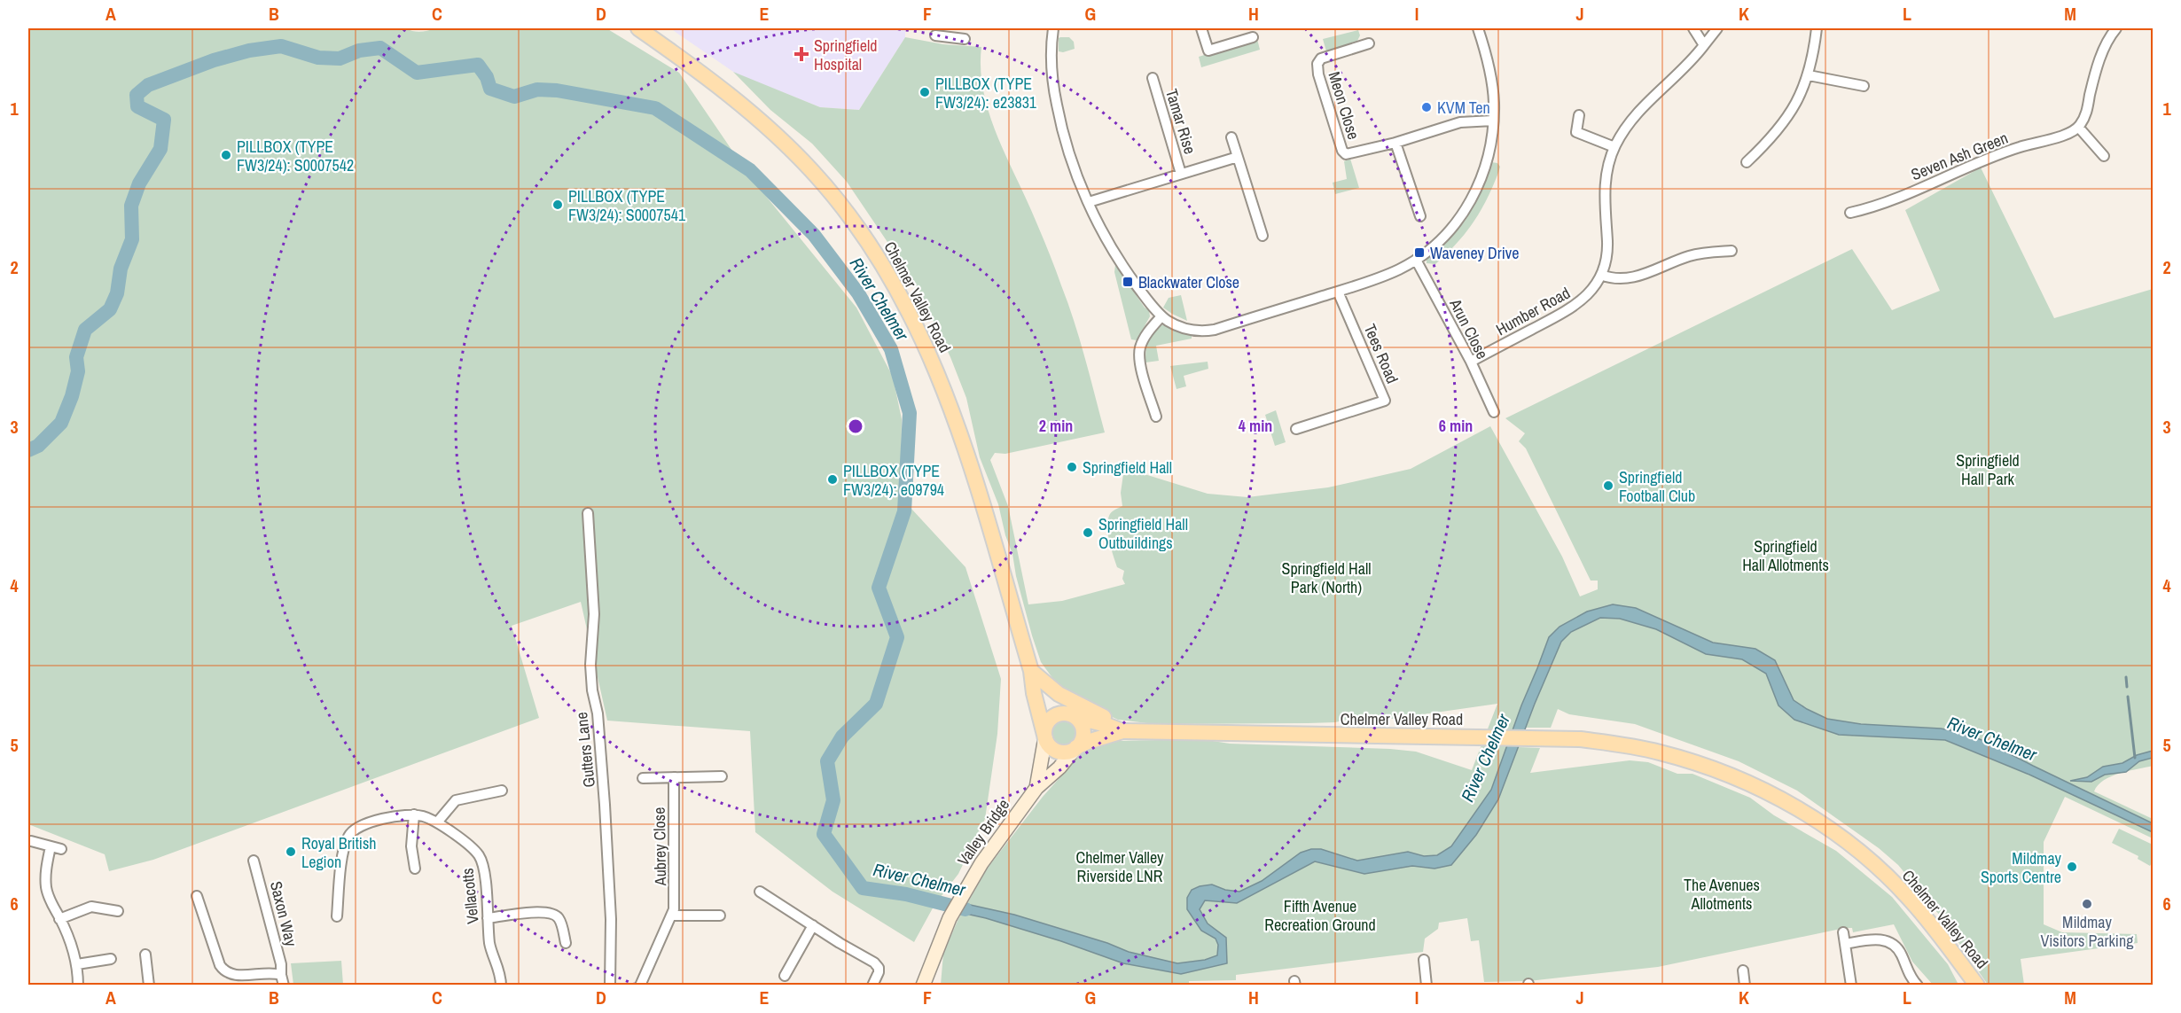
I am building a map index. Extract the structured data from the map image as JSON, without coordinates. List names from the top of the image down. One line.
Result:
{"streets":{"main road":["Chelmer Valley Road"],"street":["Meon Close","Tamar Rise","Seven Ash Green","Humber Road","Arun Close","Tees Road","Gutters Lane","Valley Bridge","Aubrey Close","Vellacotts","Saxon Way"]},"crossings":[["Chelmer Valley Road","Valley Bridge"],["Humber Road","Arun Close"]],"water":["River Chelmer"],"parks":["Springfield Hall Park","Springfield Hall Allotments","Springfield Hall Park (North)","Chelmer Valley Riverside LNR","The Avenues Allotments","Fifth Avenue Recreation Ground"],"places":{"health":["Springfield Hospital"],"other":["PILLBOX (TYPE FW3/24): e23831","KVM Ten","PILLBOX (TYPE FW3/24): S0007542","PILLBOX (TYPE FW3/24): S0007541","Springfield Hall","PILLBOX (TYPE FW3/24): e09794","Springfield Football Club","Springfield Hall Outbuildings","Royal British Legion","Mildmay Sports Centre","Mildmay Visitors Parking"],"transit":["Waveney Drive","Blackwater Close"]},"grid":{"columns":["A","B","C","D","E","F","G","H","I","J","K","L","M"],"rows":["1","2","3","4","5","6"]},"rings":["2 min","4 min","6 min"]}
